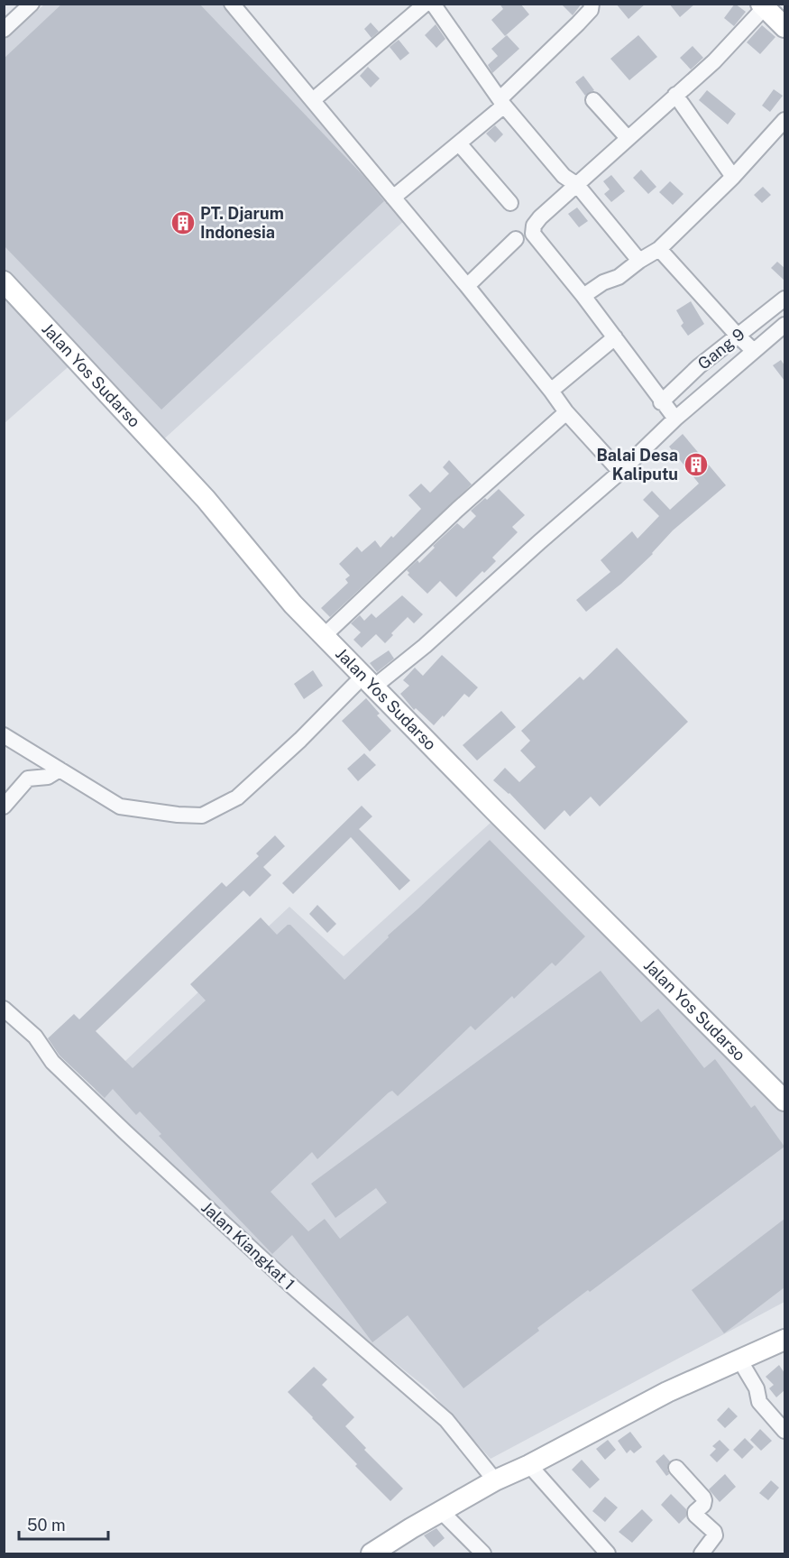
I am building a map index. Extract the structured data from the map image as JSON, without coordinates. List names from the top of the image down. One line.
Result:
{"streets":{"street":["Gang 9","Jalan Yos Sudarso","Jalan Kiangkat 1"]},"places":{"building":["PT. Djarum Indonesia","Balai Desa Kaliputu"]},"scale_bar":"50 m"}
